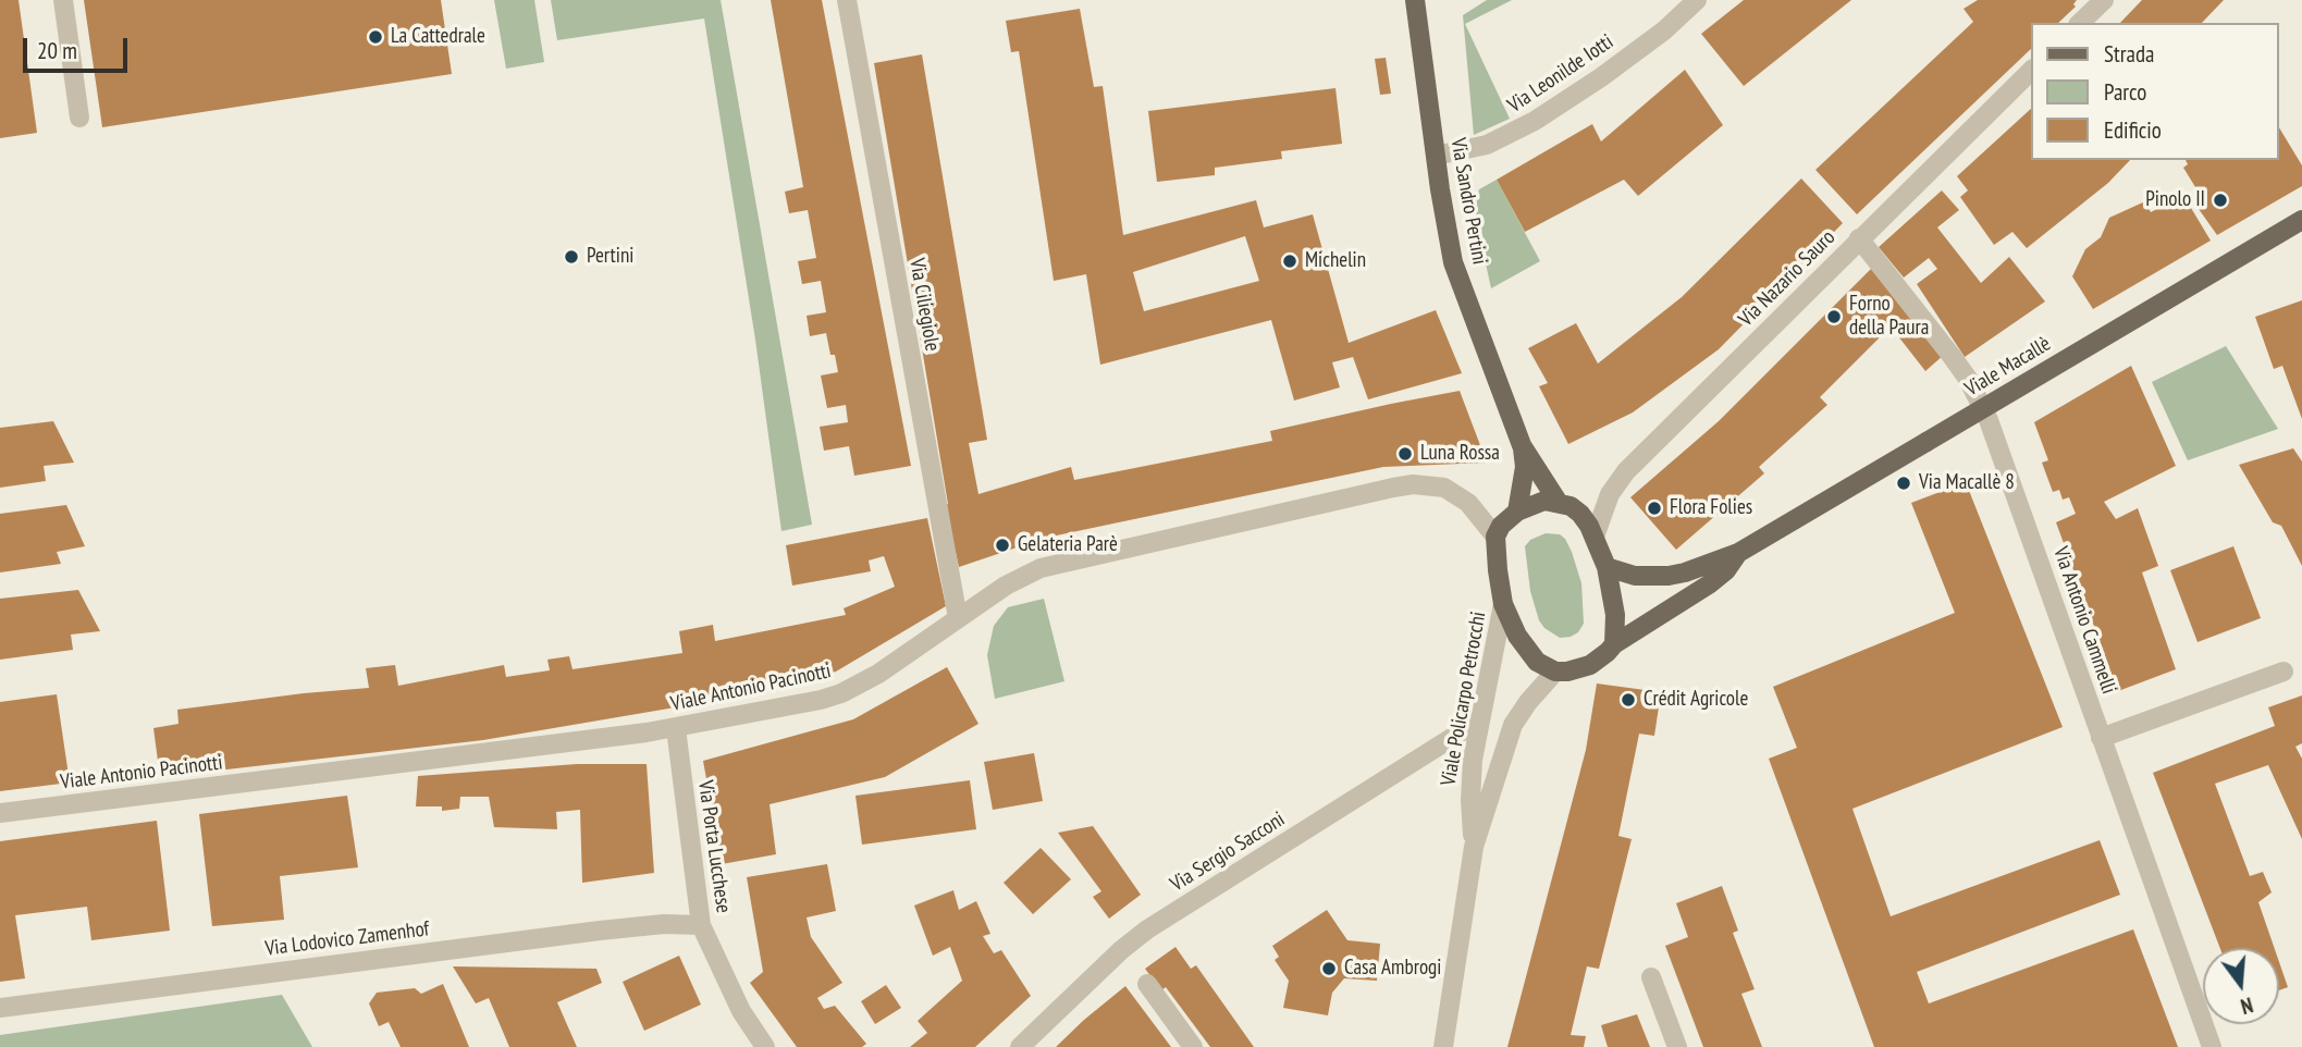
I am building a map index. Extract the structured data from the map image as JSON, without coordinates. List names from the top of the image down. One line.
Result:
{"streets":{"main road":["Via Sandro Pertini","Viale Macallè"],"street":["Via Leonilde Iotti","Via Nazario Sauro","Via Ciliegiole","Via Antonio Cammelli","Viale Antonio Pacinotti","Viale Policarpo Petrocchi","Via Porta Lucchese","Via Sergio Sacconi","Via Lodovico Zamenhof"]},"crossings":[["Via Leonilde Iotti","Via Sandro Pertini"],["Via Sandro Pertini","Via Nazario Sauro"],["Via Sandro Pertini","Viale Macallè"],["Via Sandro Pertini","Viale Antonio Pacinotti"],["Via Sandro Pertini","Viale Policarpo Petrocchi"],["Via Nazario Sauro","Viale Macallè"],["Via Nazario Sauro","Via Antonio Cammelli"],["Via Nazario Sauro","Viale Antonio Pacinotti"],["Via Nazario Sauro","Viale Policarpo Petrocchi"],["Via Ciliegiole","Viale Antonio Pacinotti"],["Viale Macallè","Viale Antonio Pacinotti"],["Viale Macallè","Viale Policarpo Petrocchi"],["Viale Antonio Pacinotti","Viale Policarpo Petrocchi"],["Viale Antonio Pacinotti","Via Porta Lucchese"],["Viale Policarpo Petrocchi","Via Sergio Sacconi"],["Via Porta Lucchese","Via Lodovico Zamenhof"]],"places":["La Cattedrale","Pinolo II","Pertini","Michelin","Forno della Paura","Luna Rossa","Via Macallè 8","Flora Folies","Gelateria Parè","Crédit Agricole","Casa Ambrogi"],"legend":["Strada","Parco","Edificio"],"scale_bar":"20 m","north":"bottom"}
